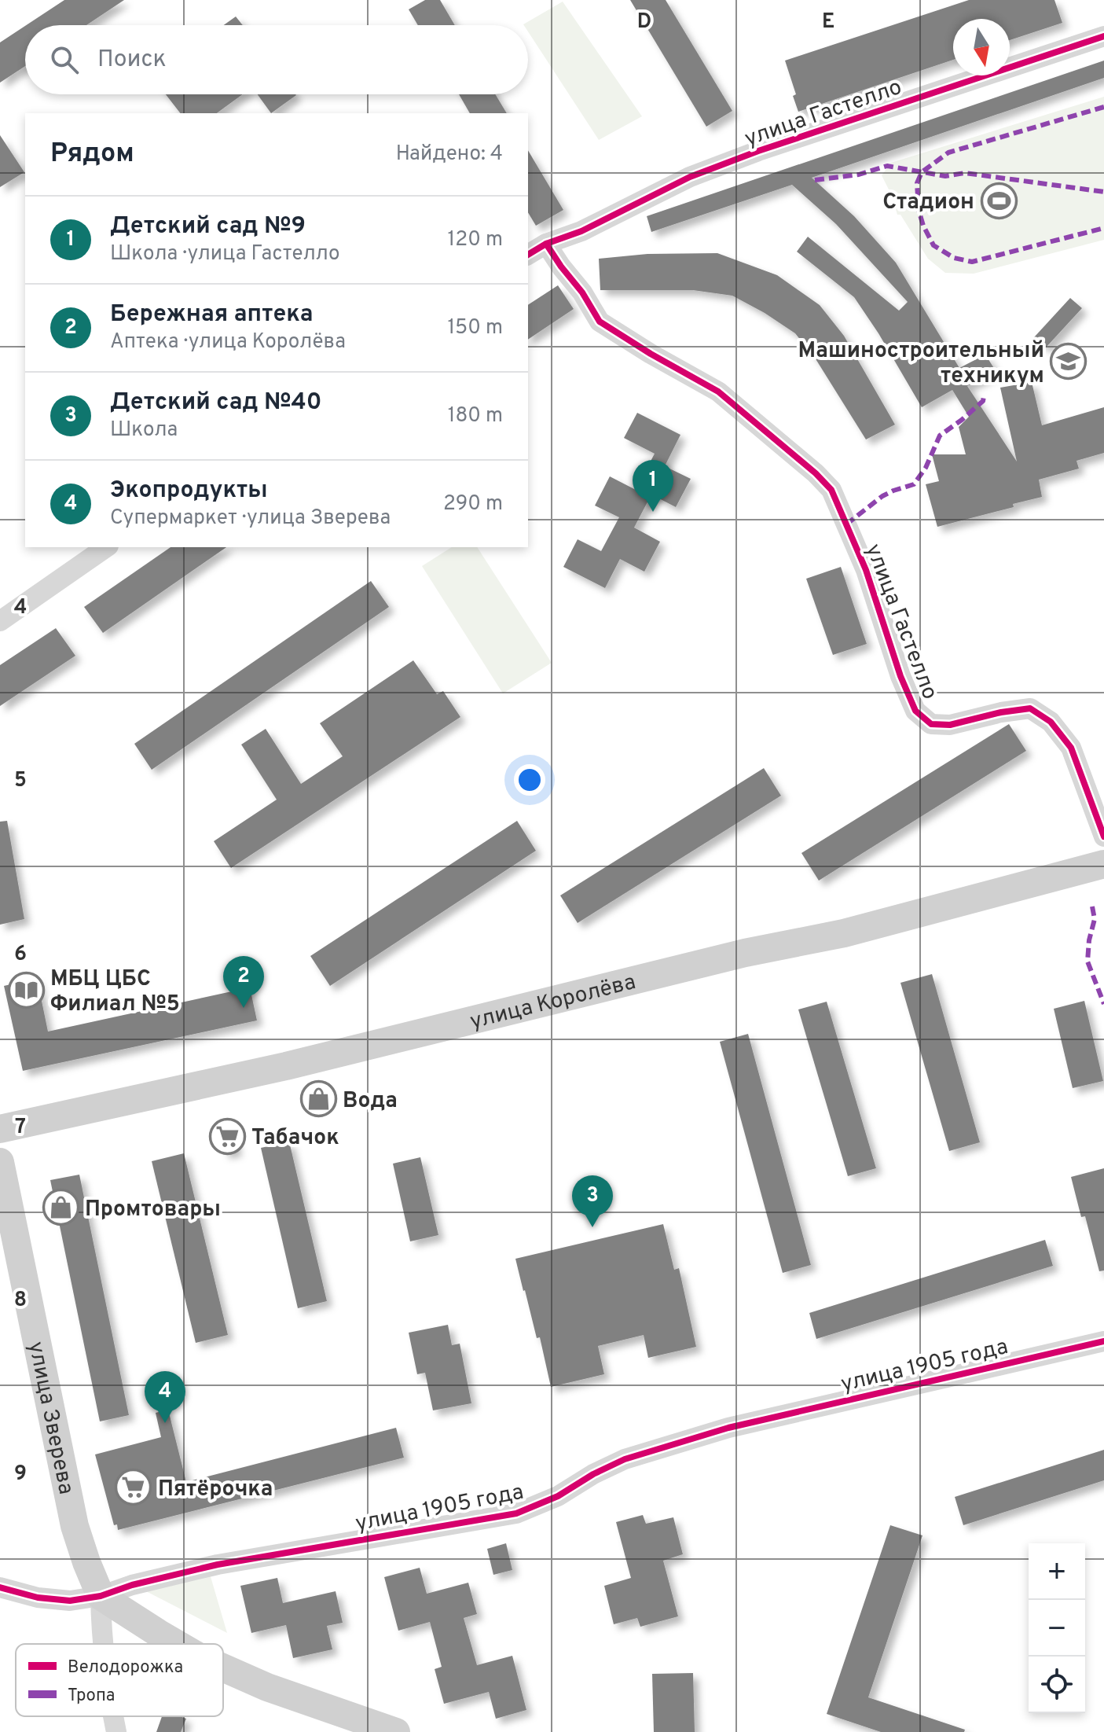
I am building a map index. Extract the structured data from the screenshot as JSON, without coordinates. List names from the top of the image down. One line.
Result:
{"streets":{"main road":["улица Королёва","улица Зверева"],"street":["улица Гастелло","улица 1905 года"]},"crossings":[["улица 1905 года","улица Зверева"]],"places":{"sports":["Стадион"],"school or university":["Машиностроительный техникум"],"library":["МБЦ ЦБС Филиал №5"],"shop":["Вода","Промтовары"],"supermarket":["Табачок","Пятёрочка"]},"legend":["Велодорожка","Тропа"],"north":"bottom","page":{"search":"Поиск","heading":["Рядом","Найдено: 4"],"list":[{"mark":"1","name":"Детский сад №9","note":"Школа · улица Гастелло","value":"120 m"},{"mark":"2","name":"Бережная аптека","note":"Аптека · улица Королёва","value":"150 m"},{"mark":"3","name":"Детский сад №40","note":"Школа","value":"180 m"},{"mark":"4","name":"Экопродукты","note":"Супермаркет · улица Зверева","value":"290 m"}],"pins":["1","2","3","4"],"map_buttons":["+","−"]},"grid":{"columns":["D","E"],"rows":["4","5","6","7","8","9"]}}
